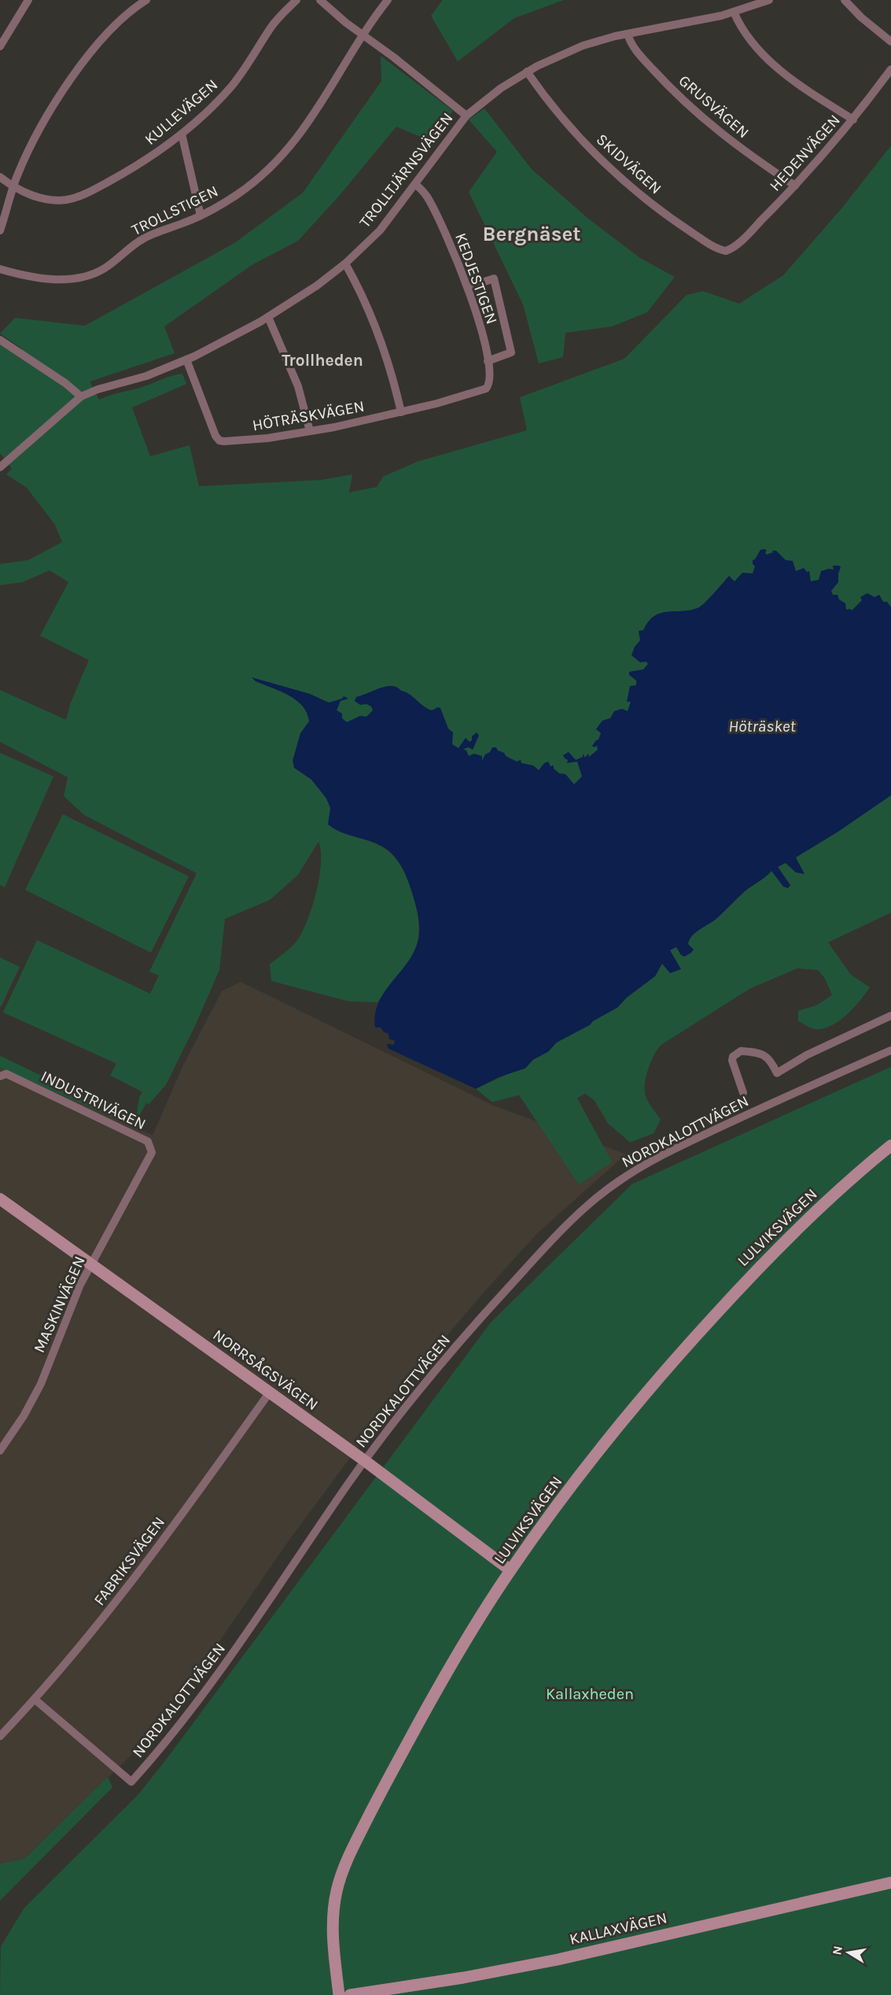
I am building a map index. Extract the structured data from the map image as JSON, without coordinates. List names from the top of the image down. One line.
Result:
{"streets":{"main road":["LULVIKSVÄGEN","NORRSÅGSVÄGEN","KALLAXVÄGEN"],"street":["GRUSVÄGEN","KULLEVÄGEN","HEDENVÄGEN","SKIDVÄGEN","TROLLTJÄRNSVÄGEN","TROLLSTIGEN","KEDJESTIGEN","HÖTRÄSKVÄGEN","INDUSTRIVÄGEN","NORDKALOTTVÄGEN","MASKINVÄGEN","FABRIKSVÄGEN"]},"crossings":[["GRUSVÄGEN","HEDENVÄGEN"],["GRUSVÄGEN","TROLLTJÄRNSVÄGEN"],["HEDENVÄGEN","SKIDVÄGEN"],["SKIDVÄGEN","TROLLTJÄRNSVÄGEN"],["TROLLTJÄRNSVÄGEN","KEDJESTIGEN"],["TROLLTJÄRNSVÄGEN","HÖTRÄSKVÄGEN"],["KEDJESTIGEN","HÖTRÄSKVÄGEN"],["INDUSTRIVÄGEN","MASKINVÄGEN"],["NORDKALOTTVÄGEN","NORRSÅGSVÄGEN"],["NORDKALOTTVÄGEN","FABRIKSVÄGEN"],["LULVIKSVÄGEN","NORRSÅGSVÄGEN"],["MASKINVÄGEN","NORRSÅGSVÄGEN"],["NORRSÅGSVÄGEN","FABRIKSVÄGEN"]],"districts":["Bergnäset","Trollheden"],"water":["Höträsket"],"parks":["Kallaxheden"],"north":"left"}
